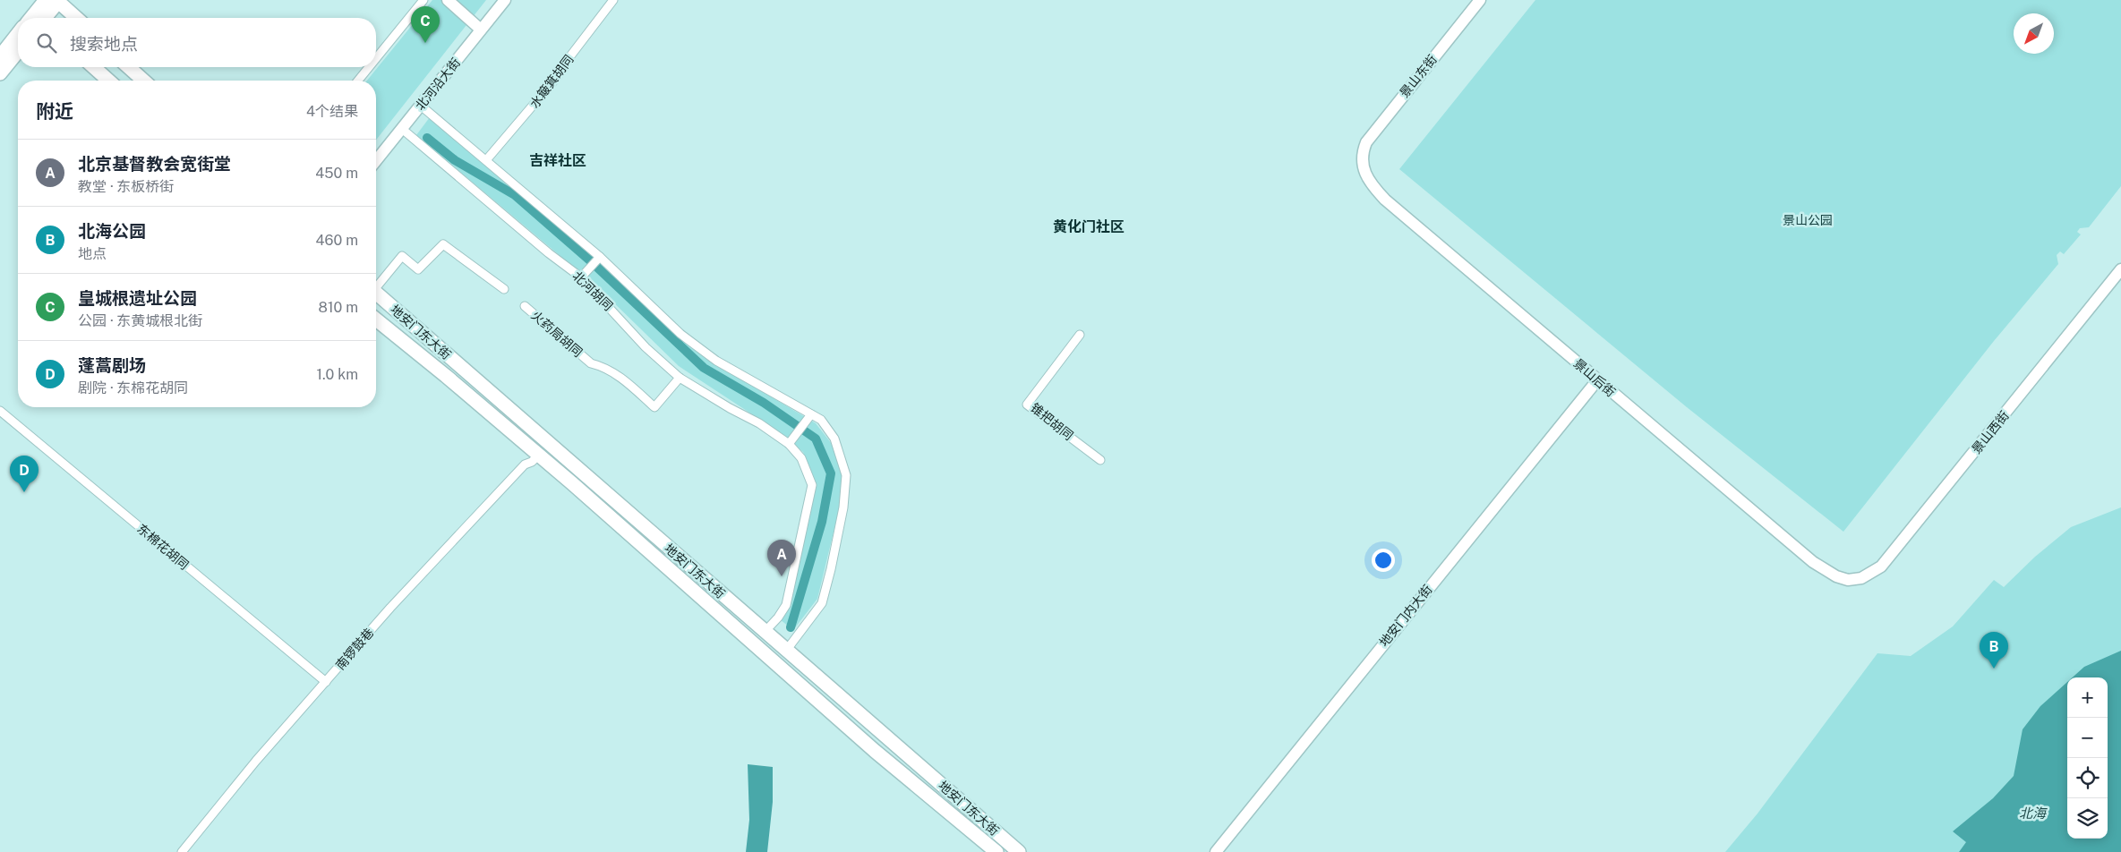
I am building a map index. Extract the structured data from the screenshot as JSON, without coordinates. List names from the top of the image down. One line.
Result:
{"streets":{"main road":["地安门东大街"],"street":["景山东街","水簸箕胡同","北河沿大街","北河胡同","火药局胡同","景山后街","锥把胡同","景山西街","东棉花胡同","地安门内大街","南锣鼓巷"]},"crossings":[["景山东街","景山后街"],["北河沿大街","北河胡同"],["北河胡同","地安门东大街"],["北河胡同","火药局胡同"],["地安门东大街","南锣鼓巷"],["景山后街","景山西街"],["景山后街","地安门内大街"],["东棉花胡同","南锣鼓巷"]],"districts":["吉祥社区","黄化门社区"],"water":["北海"],"parks":["景山公园"],"north":"bottom left","page":{"pins":["C","D","A","B"],"search":"搜索地点","heading":["附近","4个结果"],"list":[{"mark":"A","name":"北京基督教会宽街堂","note":"教堂 · 东板桥街","value":"450 m"},{"mark":"B","name":"北海公园","note":"地点","value":"460 m"},{"mark":"C","name":"皇城根遗址公园","note":"公园 · 东黄城根北街","value":"810 m"},{"mark":"D","name":"蓬蒿剧场","note":"剧院 · 东棉花胡同","value":"1.0 km"}],"map_buttons":["+","−"]}}
